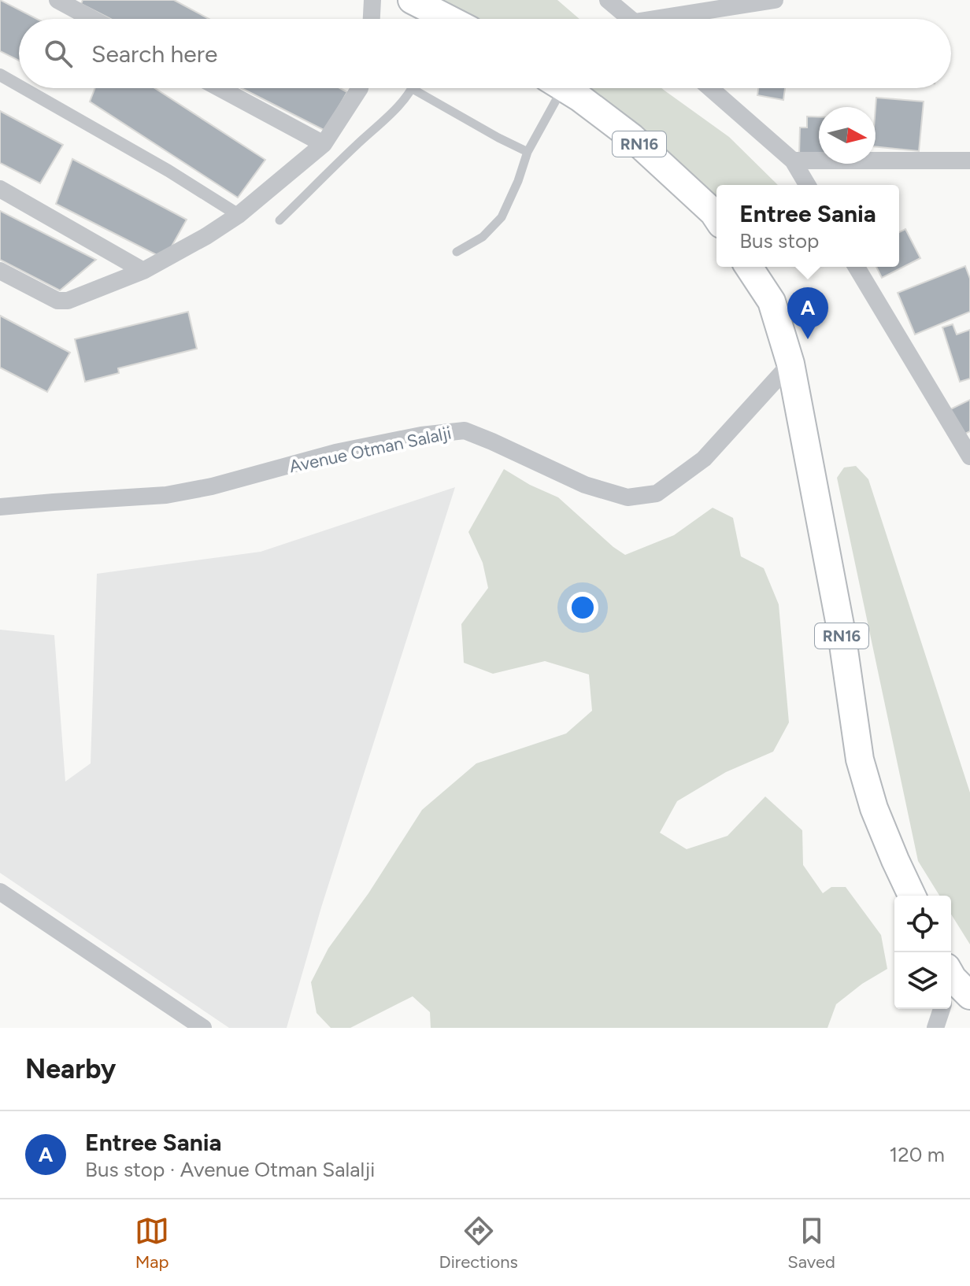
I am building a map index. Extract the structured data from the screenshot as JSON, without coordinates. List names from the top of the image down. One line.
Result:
{"streets":{"main road":["RN16"],"street":["Avenue Otman Salalji"]},"crossings":[["RN16","Avenue Otman Salalji"]],"north":"right","page":{"search":"Search here","popup":["Entree Sania","Bus stop"],"pins":"A","heading":"Nearby","list":[{"mark":"A","name":"Entree Sania","note":"Bus stop · Avenue Otman Salalji","value":"120 m"}],"nav":["Map","Directions","Saved"]}}
